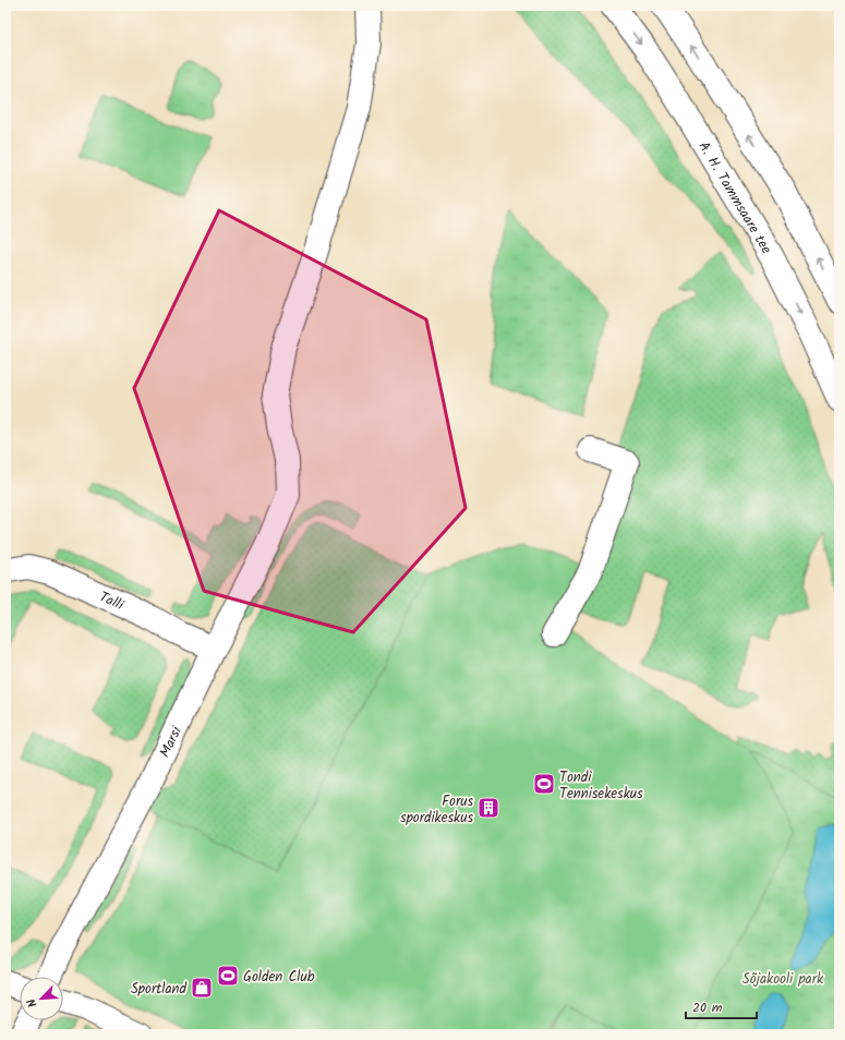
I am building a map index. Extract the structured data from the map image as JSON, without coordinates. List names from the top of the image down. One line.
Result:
{"streets":{"street":["A. H. Tammsaare tee","Talli","Marsi"]},"crossings":[["Talli","Marsi"]],"parks":["Sõjakooli park"],"places":{"sports":["Tondi Tennisekeskus","Golden Club"],"building":["Forus spordikeskus"],"shop":["Sportland"]},"scale_bar":"20 m","north":"bottom left"}
